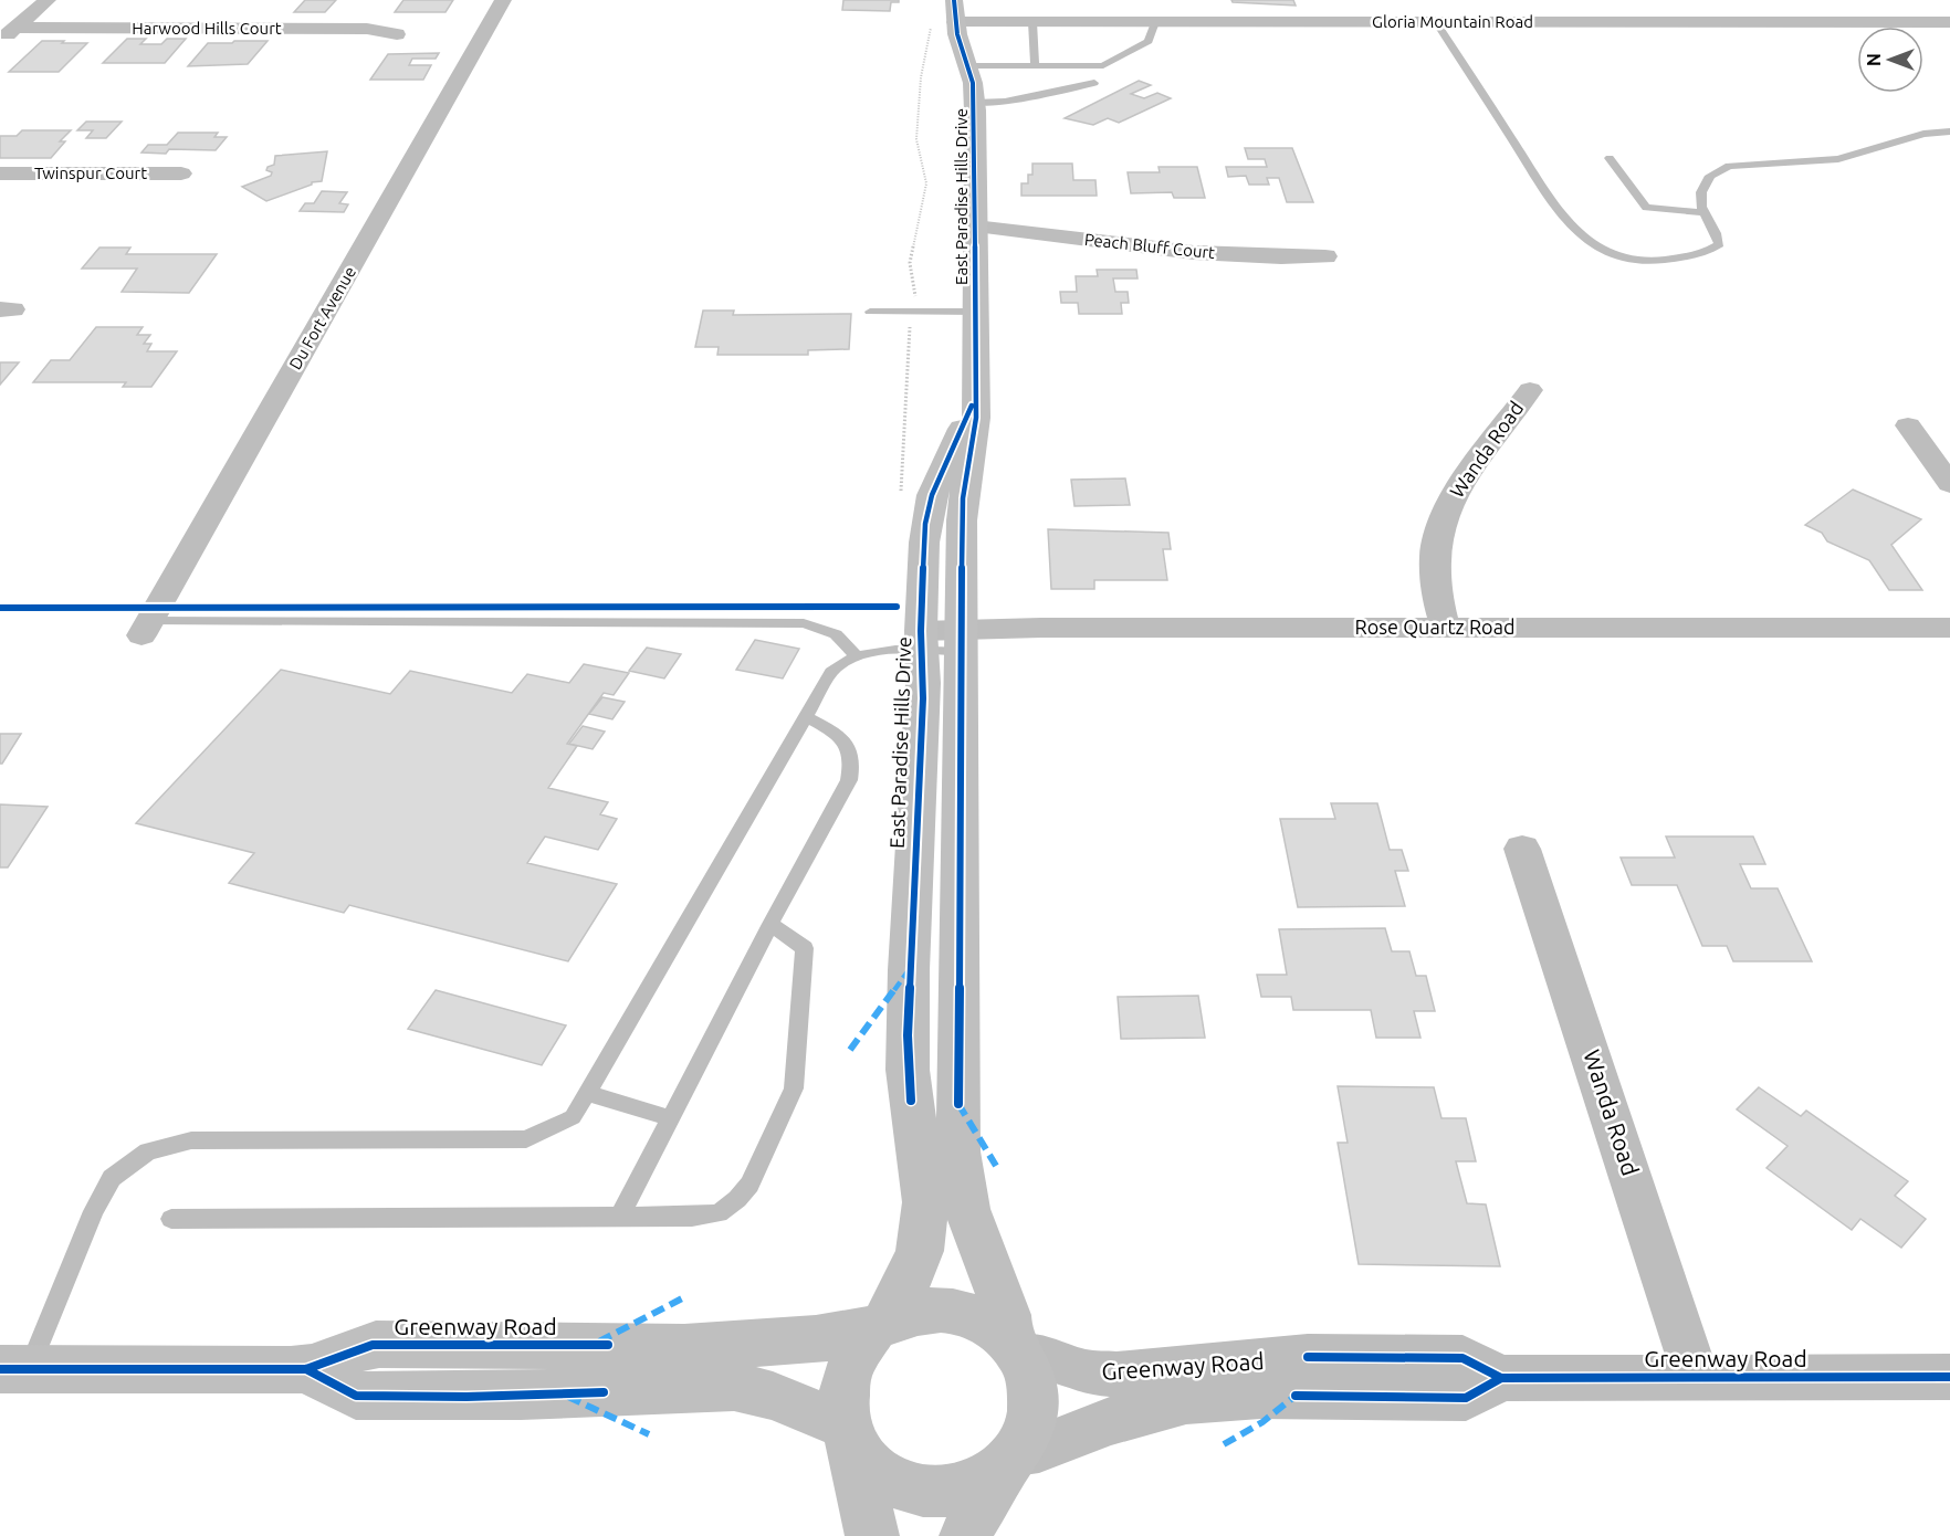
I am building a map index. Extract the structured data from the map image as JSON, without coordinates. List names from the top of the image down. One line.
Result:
{"streets":{"main road":["East Paradise Hills Drive","Greenway Road"],"street":["Gloria Mountain Road","Harwood Hills Court","Twinspur Court","Peach Bluff Court","Du Fort Avenue","Wanda Road","Rose Quartz Road"]},"crossings":[["Gloria Mountain Road","East Paradise Hills Drive"],["East Paradise Hills Drive","Peach Bluff Court"],["East Paradise Hills Drive","Rose Quartz Road"],["East Paradise Hills Drive","Greenway Road"],["Wanda Road","Rose Quartz Road"],["Wanda Road","Greenway Road"]],"north":"left"}
